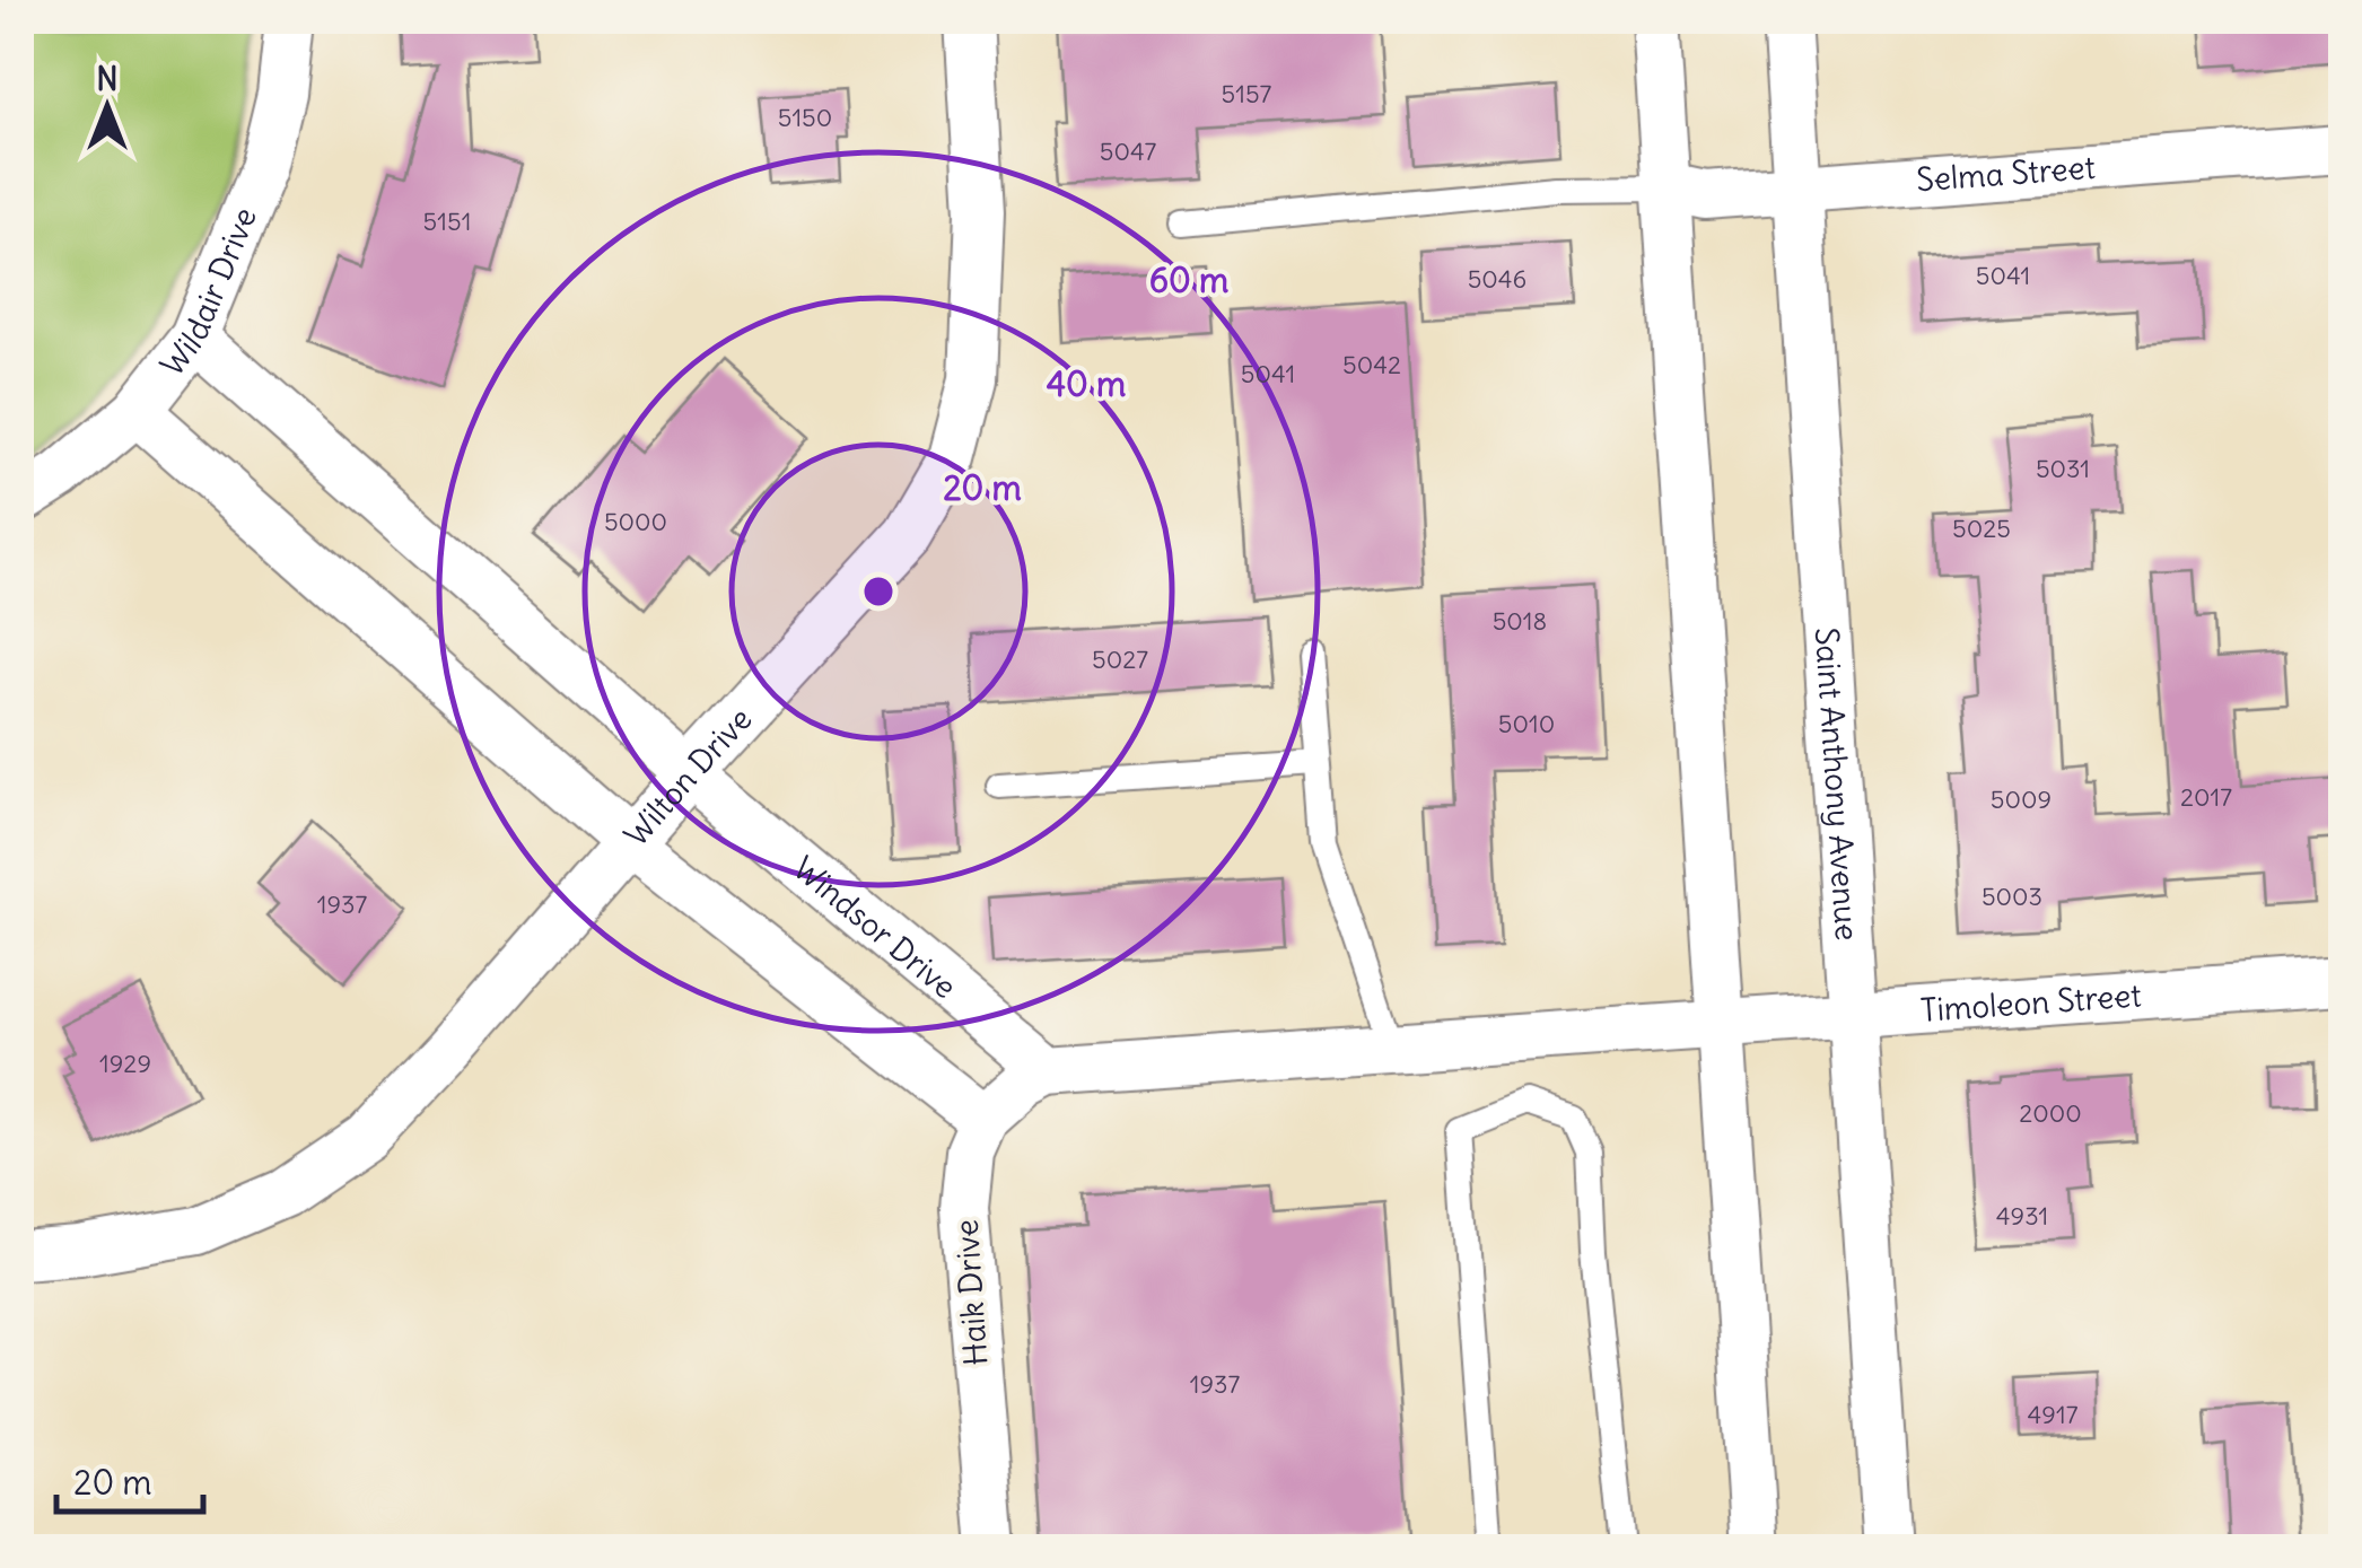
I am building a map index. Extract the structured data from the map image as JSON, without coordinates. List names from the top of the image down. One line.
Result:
{"streets":{"street":["Selma Street","Wildair Drive","Wilton Drive","Saint Anthony Avenue","Windsor Drive","Timoleon Street","Haik Drive"]},"crossings":[["Selma Street","Saint Anthony Avenue"],["Wildair Drive","Windsor Drive"],["Wilton Drive","Windsor Drive"],["Saint Anthony Avenue","Timoleon Street"]],"house_numbers":["5157","5150","5047","5151","5041","5046","5042","5041","5031","5000","5025","5018","5027","5010","2017","5009","5003","1937","1929","2000","4931","1937","4917"],"scale_bar":"20 m","north":"top","rings":["60 m","40 m","20 m"]}
